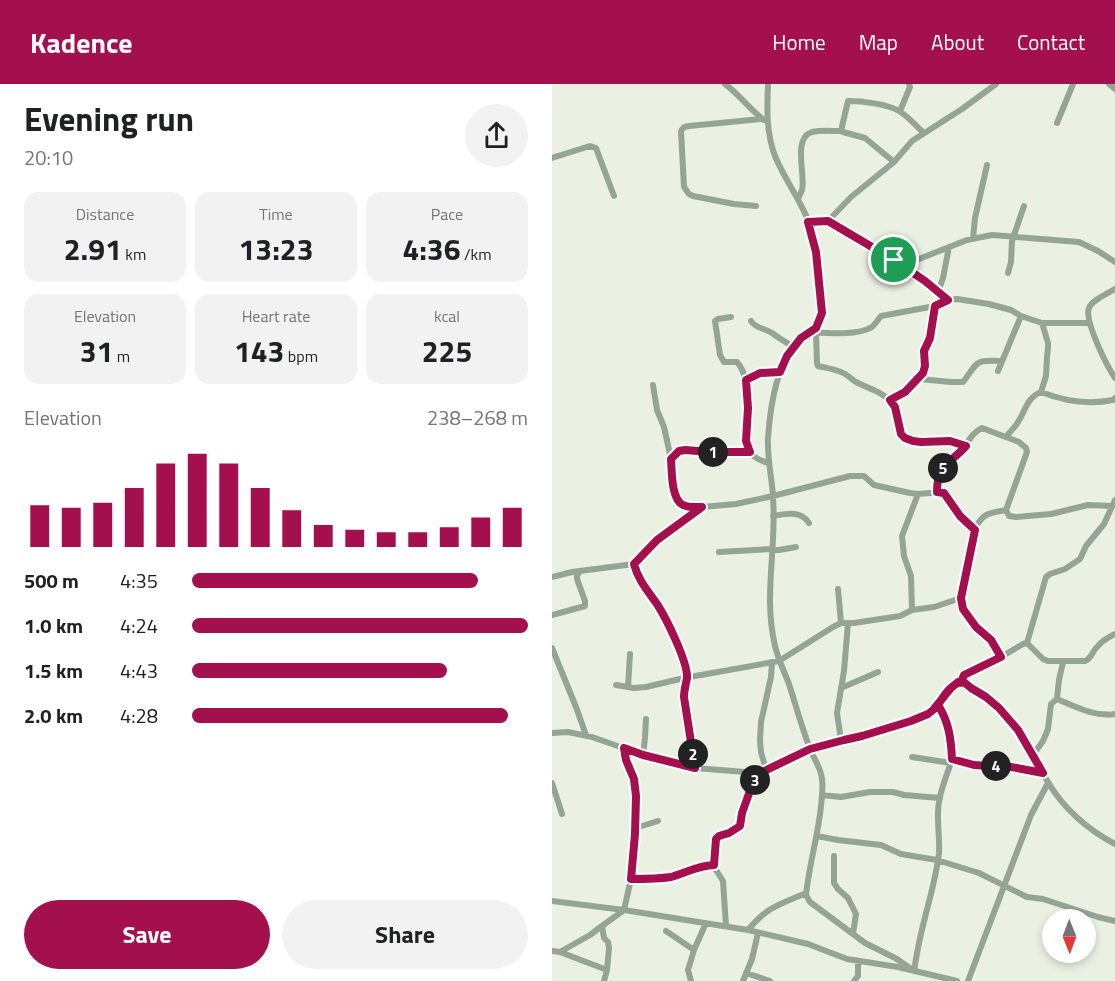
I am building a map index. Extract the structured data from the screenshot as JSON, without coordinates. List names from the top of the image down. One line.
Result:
{"north":"bottom","page":{"header":"Kadence","nav":["Home","Map","About","Contact"],"heading":["Evening run","20:10"],"stats":[["Distance","2.91 km"],["Time","13:23"],["Pace","4:36 /km"],["Elevation","31 m"],["Heart rate","143 bpm"],["kcal","225"]],"chart":["Elevation","238–268 m"],"pins":["1","5","2","4","3"],"list":[{"name":"500 m","note":"4:35"},{"name":"1.0 km","note":"4:24"},{"name":"1.5 km","note":"4:43"},{"name":"2.0 km","note":"4:28"}],"buttons":["Save","Share"]}}
